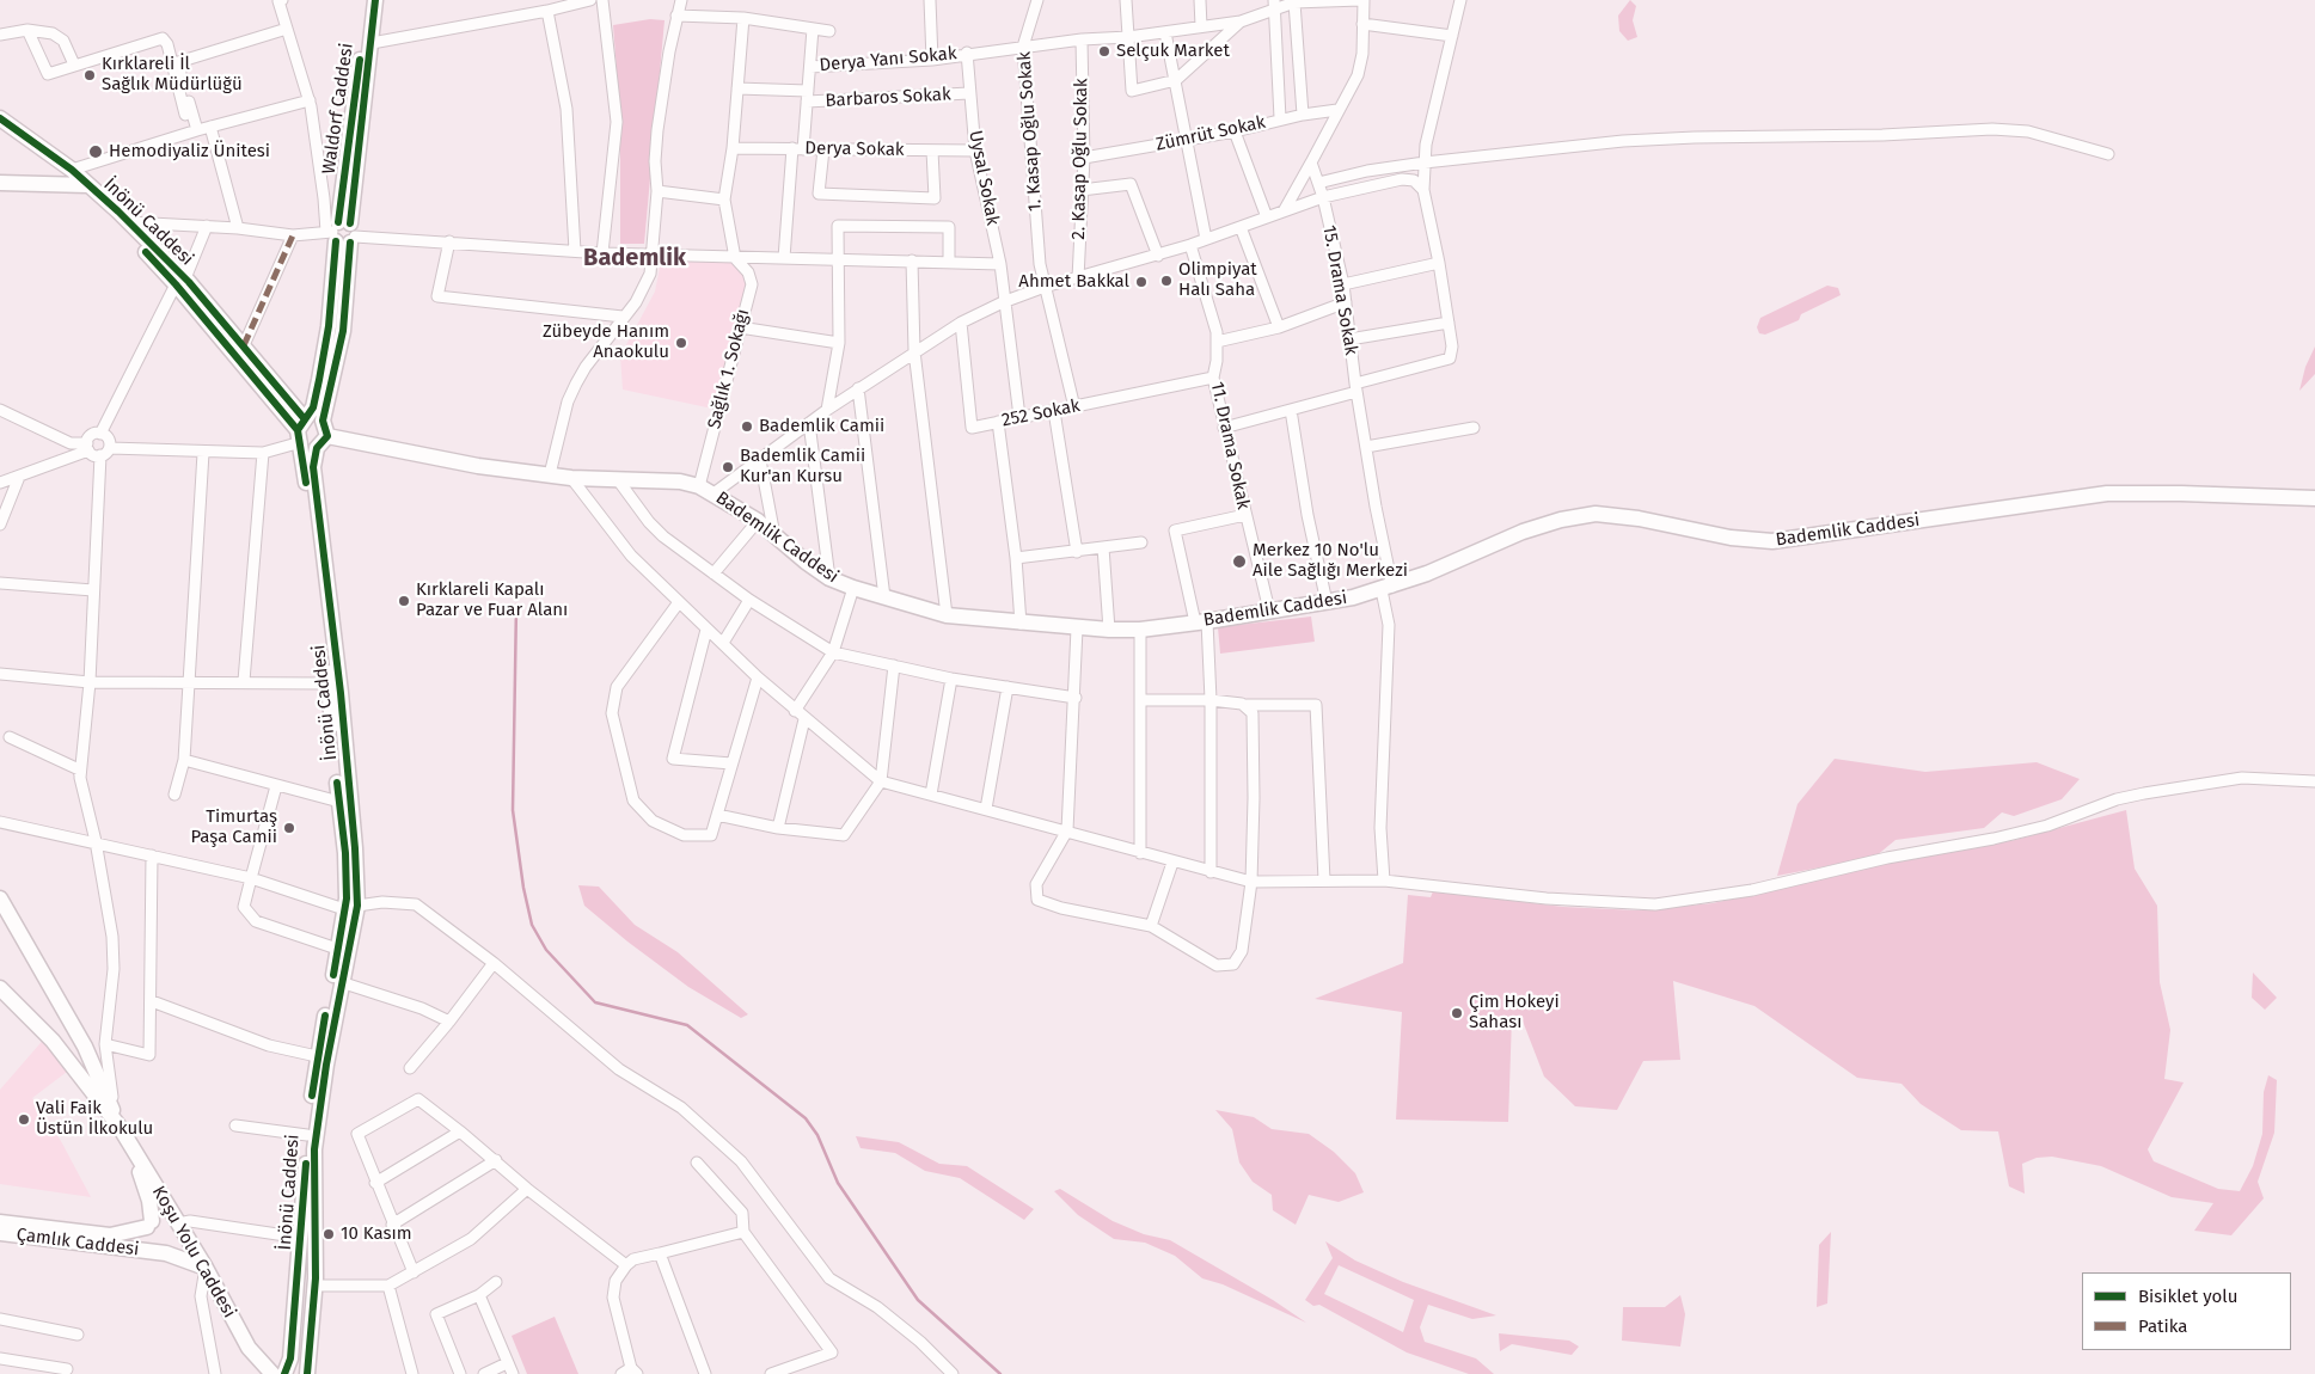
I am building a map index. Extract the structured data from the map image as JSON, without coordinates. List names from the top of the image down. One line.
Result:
{"streets":{"main road":["Waldorf Caddesi","İnönü Caddesi","Bademlik Caddesi","Çamlık Caddesi","Koşu Yolu Caddesi"],"street":["Derya Yanı Sokak","Barbaros Sokak","1. Kasap Oğlu Sokak","Zümrüt Sokak","Derya Sokak","2. Kasap Oğlu Sokak","Uysal Sokak","15. Drama Sokak","Sağlık 1. Sokağı","252 Sokak","11. Drama Sokak"]},"crossings":[["Derya Yanı Sokak","1. Kasap Oğlu Sokak"],["Derya Yanı Sokak","2. Kasap Oğlu Sokak"],["Derya Yanı Sokak","Uysal Sokak"],["Barbaros Sokak","Uysal Sokak"],["Waldorf Caddesi","İnönü Caddesi"],["Waldorf Caddesi","Bademlik Caddesi"],["1. Kasap Oğlu Sokak","252 Sokak"],["Zümrüt Sokak","2. Kasap Oğlu Sokak"],["Derya Sokak","Uysal Sokak"],["Uysal Sokak","252 Sokak"],["İnönü Caddesi","Bademlik Caddesi"],["15. Drama Sokak","Bademlik Caddesi"],["Sağlık 1. Sokağı","Bademlik Caddesi"],["252 Sokak","11. Drama Sokak"],["11. Drama Sokak","Bademlik Caddesi"],["Çamlık Caddesi","Koşu Yolu Caddesi"]],"districts":["Bademlik"],"places":["Selçuk Market","Kırklareli İl Sağlık Müdürlüğü","Hemodiyaliz Ünitesi","Olimpiyat Halı Saha","Ahmet Bakkal","Zübeyde Hanım Anaokulu","Bademlik Camii","Bademlik Camii Kur'an Kursu","Merkez 10 No'lu Aile Sağlığı Merkezi","Kırklareli Kapalı Pazar ve Fuar Alanı","Timurtaş Paşa Camii","Çim Hokeyi Sahası","Vali Faik Üstün İlkokulu","10 Kasım"],"legend":["Bisiklet yolu","Patika"]}
